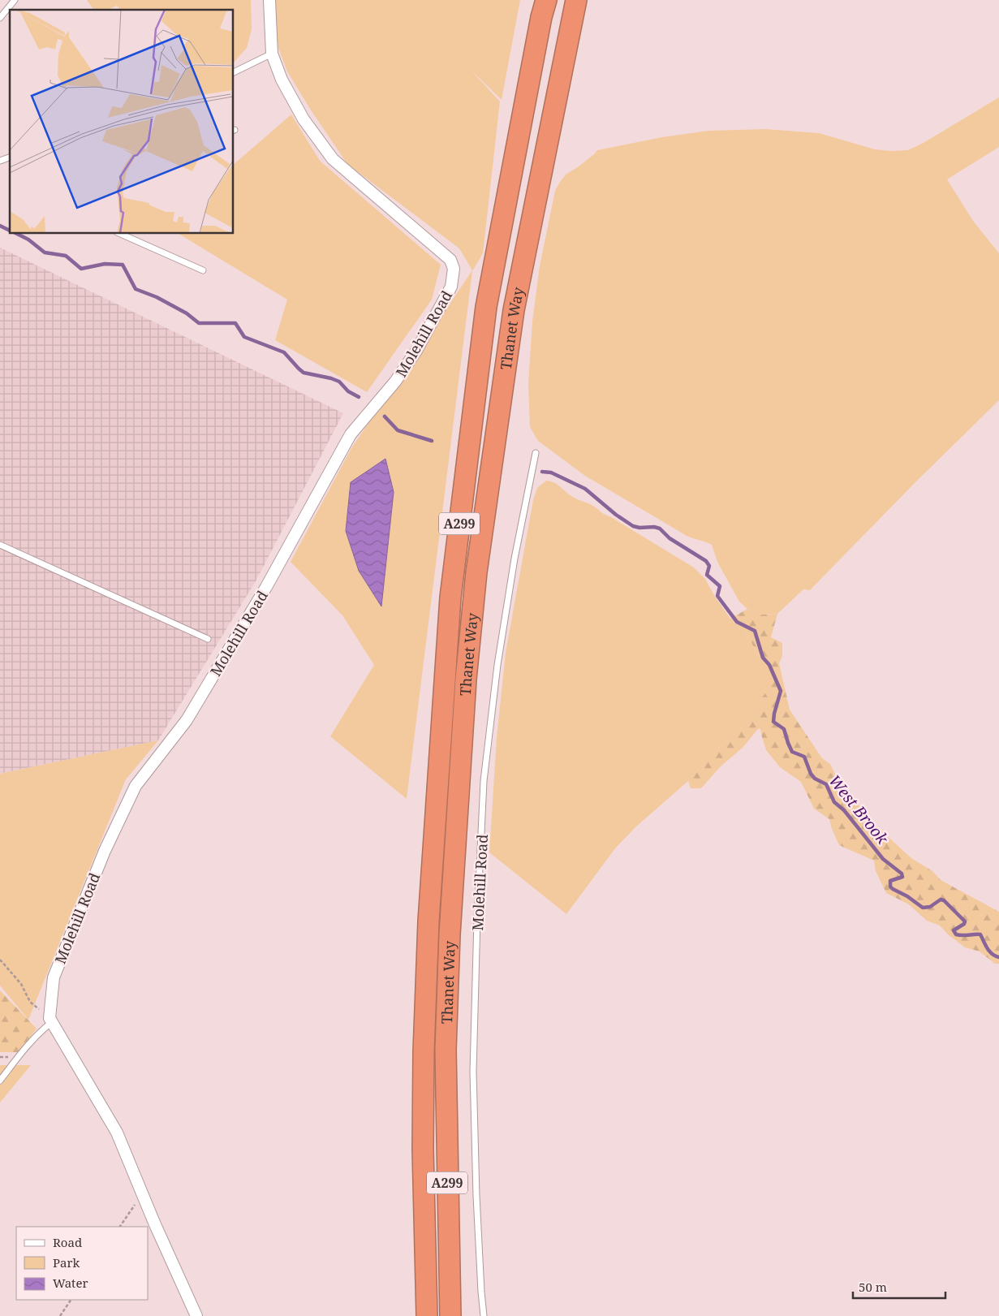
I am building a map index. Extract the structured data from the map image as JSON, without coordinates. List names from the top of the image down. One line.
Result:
{"streets":{"highway":["Thanet Way","A299"],"street":["Molehill Road"]},"water":["West Brook"],"legend":["Road","Park","Water"],"scale_bar":"50 m"}
